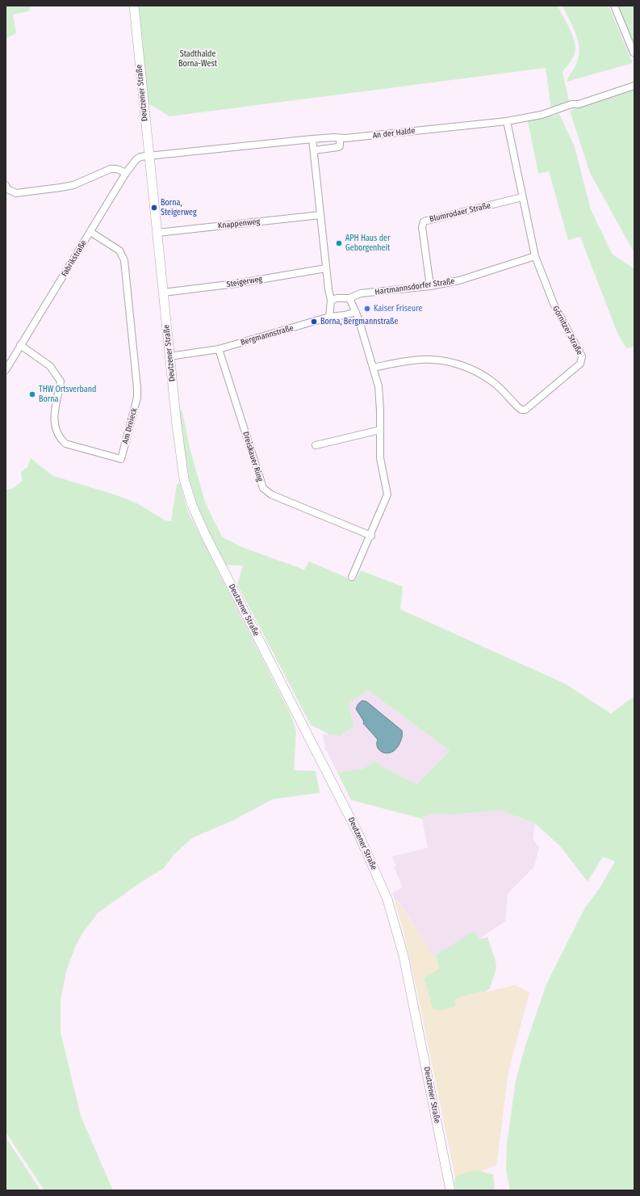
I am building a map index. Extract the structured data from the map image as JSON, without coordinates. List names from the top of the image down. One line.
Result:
{"streets":{"main road":["Deutzener Straße"],"street":["An der Halde","Blumrodaer Straße","Knappenweg","Fabrikstraße","Steigerweg","Hartmannsdorfer Straße","Görnitzer Straße","Bergmannstraße","Am Dreieck","Dreiskauer Ring"]},"crossings":[["Deutzener Straße","An der Halde"],["Deutzener Straße","Knappenweg"],["Deutzener Straße","Fabrikstraße"],["Deutzener Straße","Steigerweg"],["Deutzener Straße","Bergmannstraße"],["An der Halde","Fabrikstraße"],["An der Halde","Görnitzer Straße"],["Blumrodaer Straße","Hartmannsdorfer Straße"],["Blumrodaer Straße","Görnitzer Straße"],["Fabrikstraße","Am Dreieck"],["Hartmannsdorfer Straße","Görnitzer Straße"],["Bergmannstraße","Dreiskauer Ring"]],"parks":["Stadthalde Borna-West"],"places":["Borna, Steigerweg","APH Haus der Geborgenheit","Kaiser Friseure","Borna, Bergmannstraße","THW Ortsverband Borna"]}
